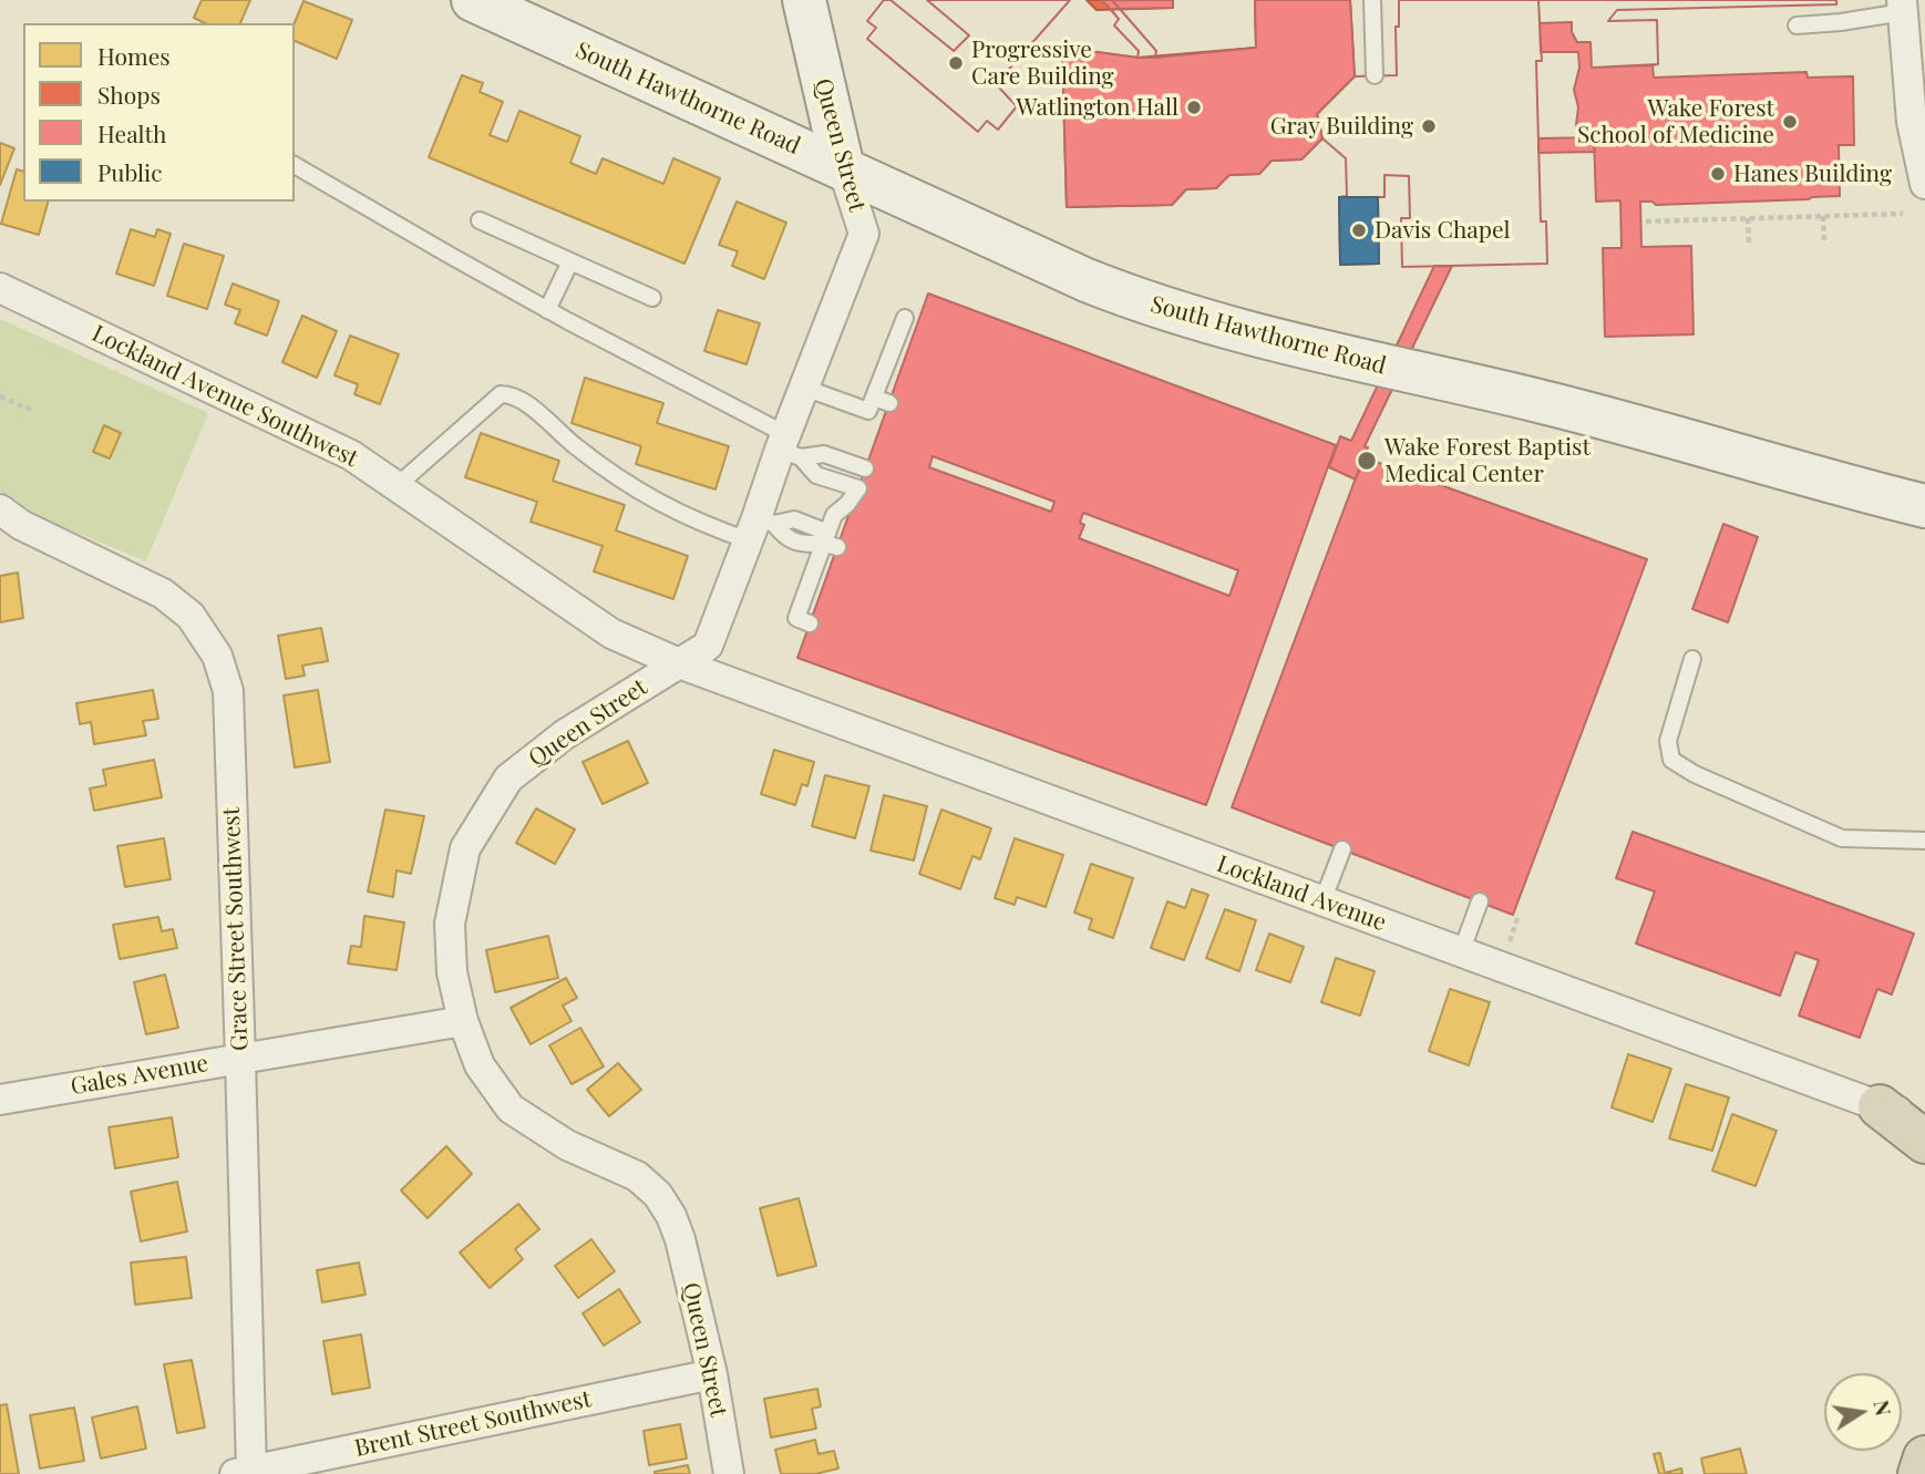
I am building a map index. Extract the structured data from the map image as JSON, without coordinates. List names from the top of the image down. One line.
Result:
{"streets":{"main road":["South Hawthorne Road","Queen Street"],"street":["Lockland Avenue Southwest","Lockland Avenue","Grace Street Southwest","Gales Avenue","Brent Street Southwest"]},"crossings":[["South Hawthorne Road","Queen Street"],["Queen Street","Lockland Avenue Southwest"],["Queen Street","Lockland Avenue"],["Queen Street","Gales Avenue"],["Queen Street","Brent Street Southwest"],["Lockland Avenue Southwest","Lockland Avenue"],["Grace Street Southwest","Gales Avenue"],["Grace Street Southwest","Brent Street Southwest"]],"places":["Progressive Care Building","Watlington Hall","Wake Forest School of Medicine","Gray Building","Hanes Building","Davis Chapel","Wake Forest Baptist Medical Center"],"legend":["Homes","Shops","Health","Public"],"north":"right"}
